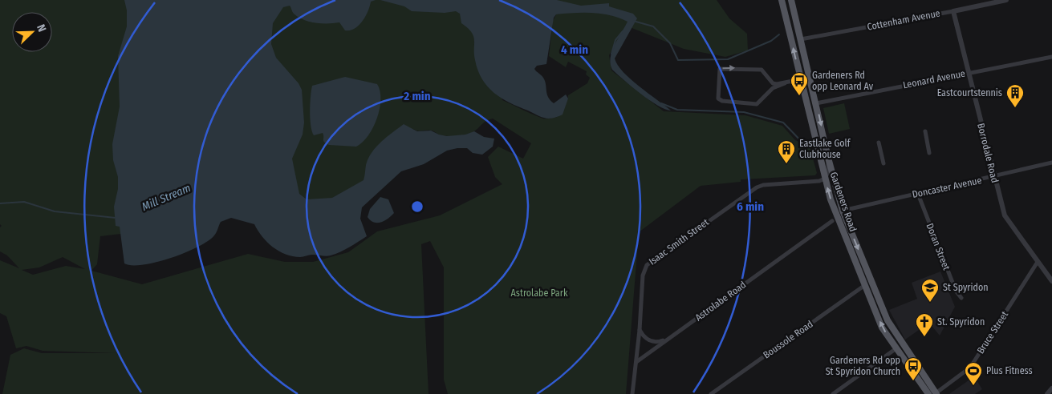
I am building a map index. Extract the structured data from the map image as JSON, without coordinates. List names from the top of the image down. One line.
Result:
{"streets":{"main road":["Gardeners Road"],"street":["Cottenham Avenue","Leonard Avenue","Borrodale Road","Doncaster Avenue","Isaac Smith Street","Doran Street","Astrolabe Road","Bruce Street","Boussole Road"]},"crossings":[["Cottenham Avenue","Borrodale Road"],["Cottenham Avenue","Gardeners Road"],["Leonard Avenue","Borrodale Road"],["Leonard Avenue","Gardeners Road"],["Borrodale Road","Doncaster Avenue"],["Borrodale Road","Bruce Street"],["Doncaster Avenue","Gardeners Road"],["Doncaster Avenue","Doran Street"],["Gardeners Road","Isaac Smith Street"],["Gardeners Road","Bruce Street"],["Gardeners Road","Boussole Road"],["Isaac Smith Street","Astrolabe Road"]],"water":["Mill Stream"],"parks":["Astrolabe Park"],"places":{"bus stop":["Gardeners Rd opp Leonard Av","Gardeners Rd opp St Spyridon Church"],"building":["Eastcourtstennis","Eastlake Golf Clubhouse"],"school or university":["St Spyridon"],"church":["St. Spyridon"],"sports":["Plus Fitness"]},"north":"top right","rings":["4 min","2 min","6 min"]}
